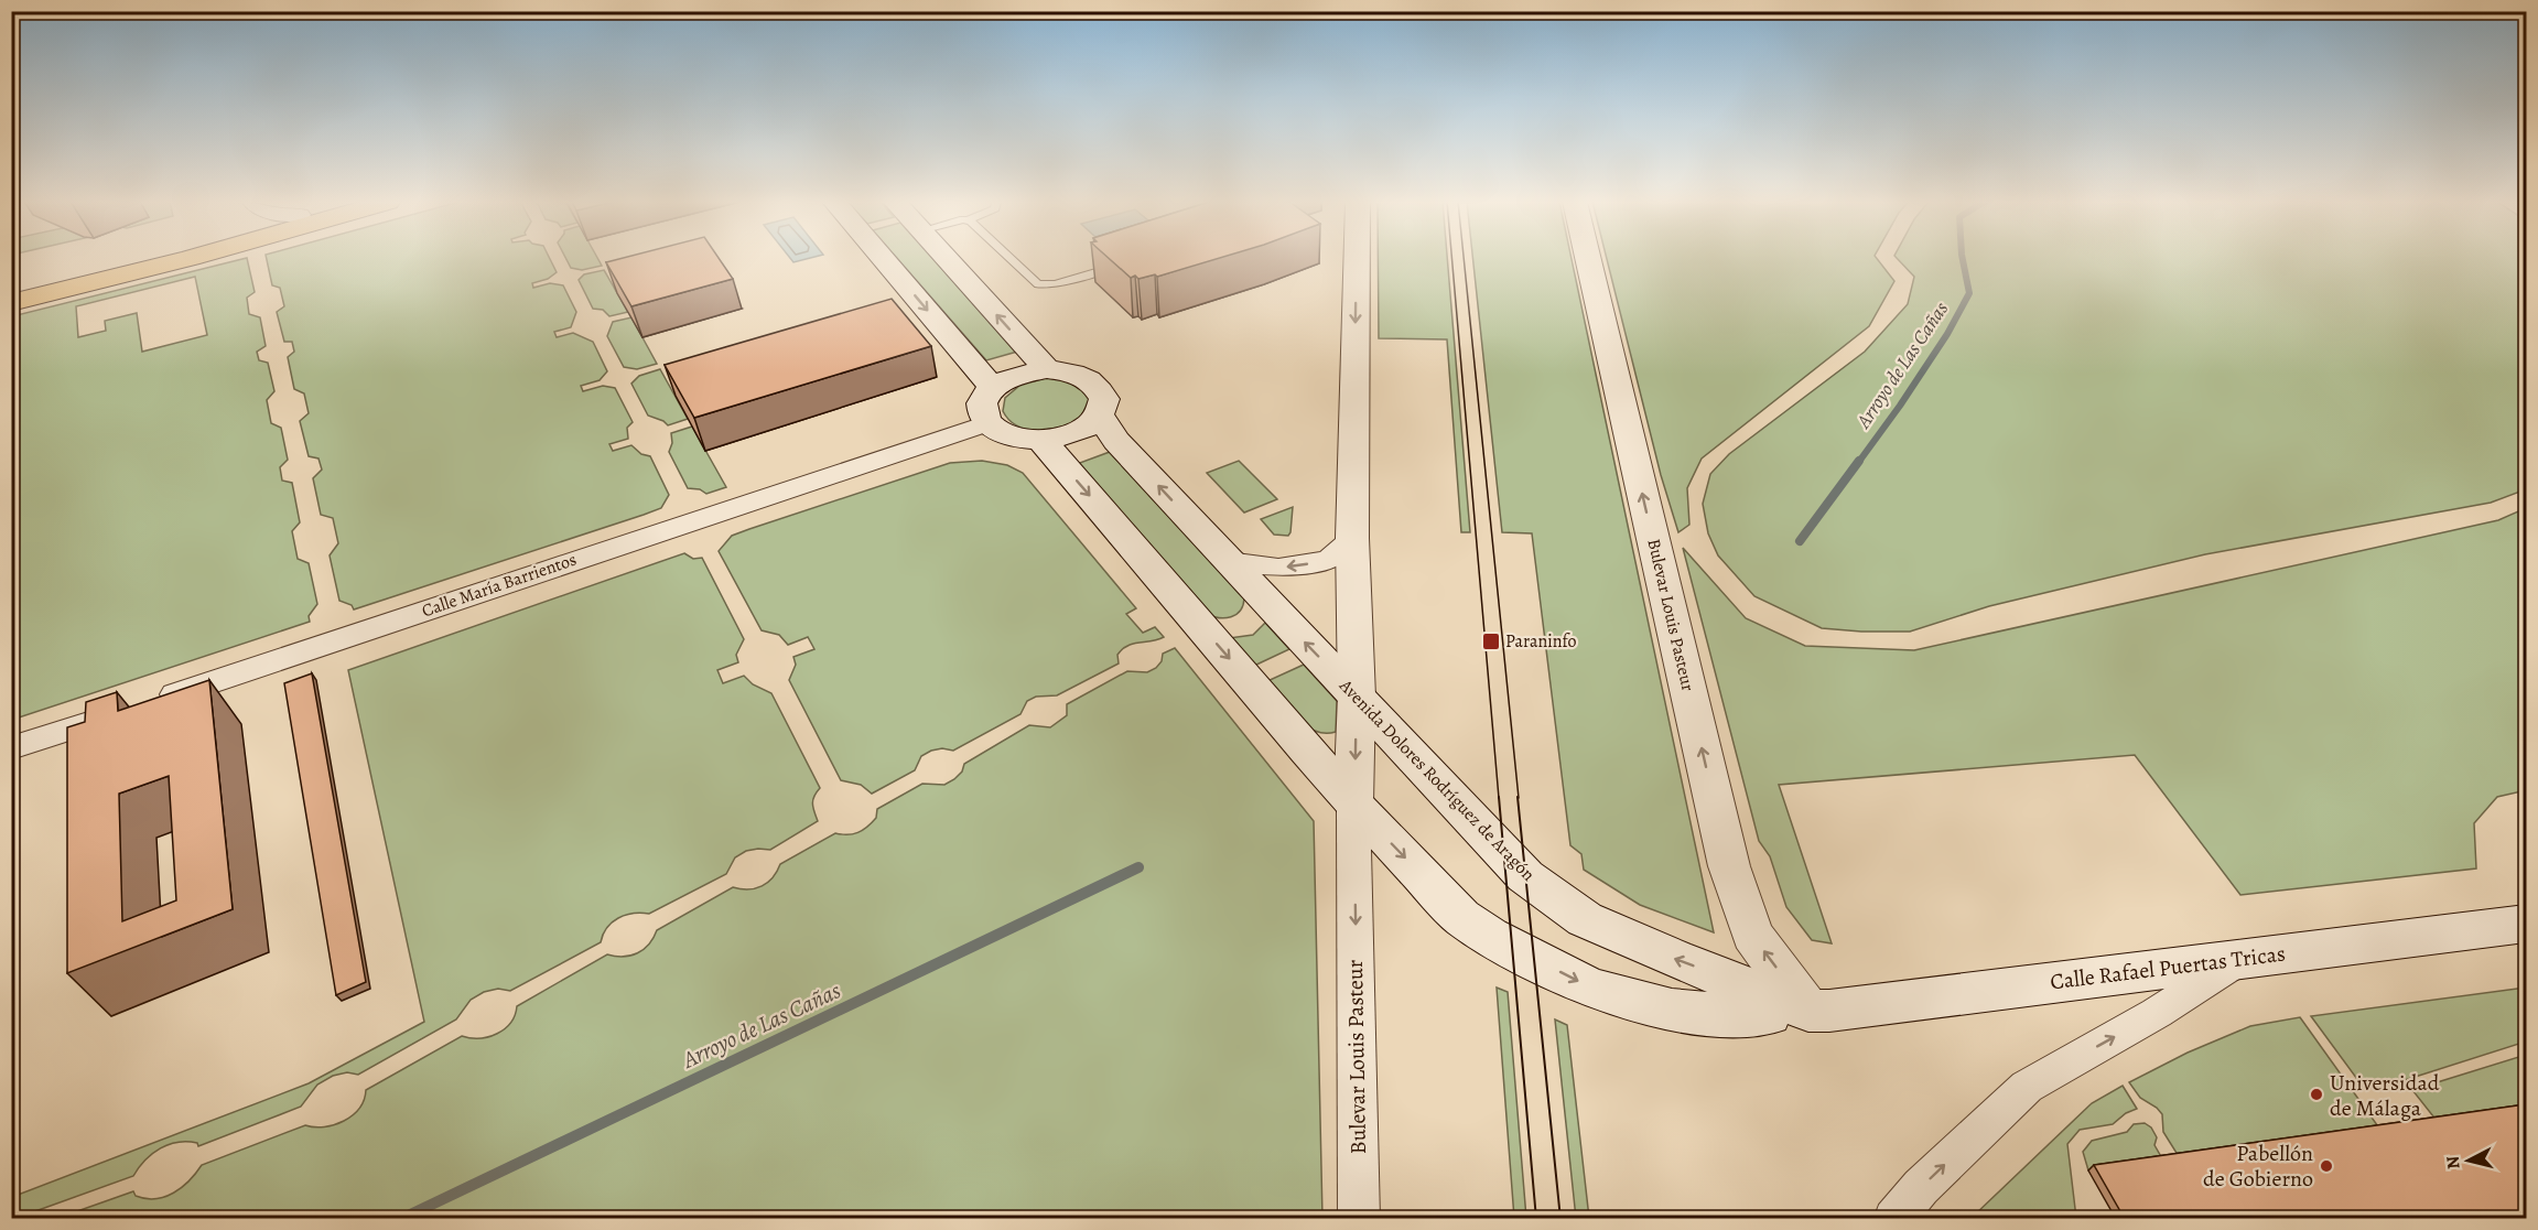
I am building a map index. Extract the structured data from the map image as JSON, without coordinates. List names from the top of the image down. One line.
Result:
{"streets":{"main road":["Avenida Dolores Rodríguez de Aragón","Calle Rafael Puertas Tricas"],"street":["Calle María Barrientos","Bulevar Louis Pasteur"]},"crossings":[["Calle María Barrientos","Avenida Dolores Rodríguez de Aragón"],["Bulevar Louis Pasteur","Avenida Dolores Rodríguez de Aragón"],["Bulevar Louis Pasteur","Calle Rafael Puertas Tricas"],["Avenida Dolores Rodríguez de Aragón","Calle Rafael Puertas Tricas"]],"water":["Arroyo de Las Cañas"],"places":{"transit":["Paraninfo"],"other":["Universidad de Málaga","Pabellón de Gobierno"]},"north":"left"}
